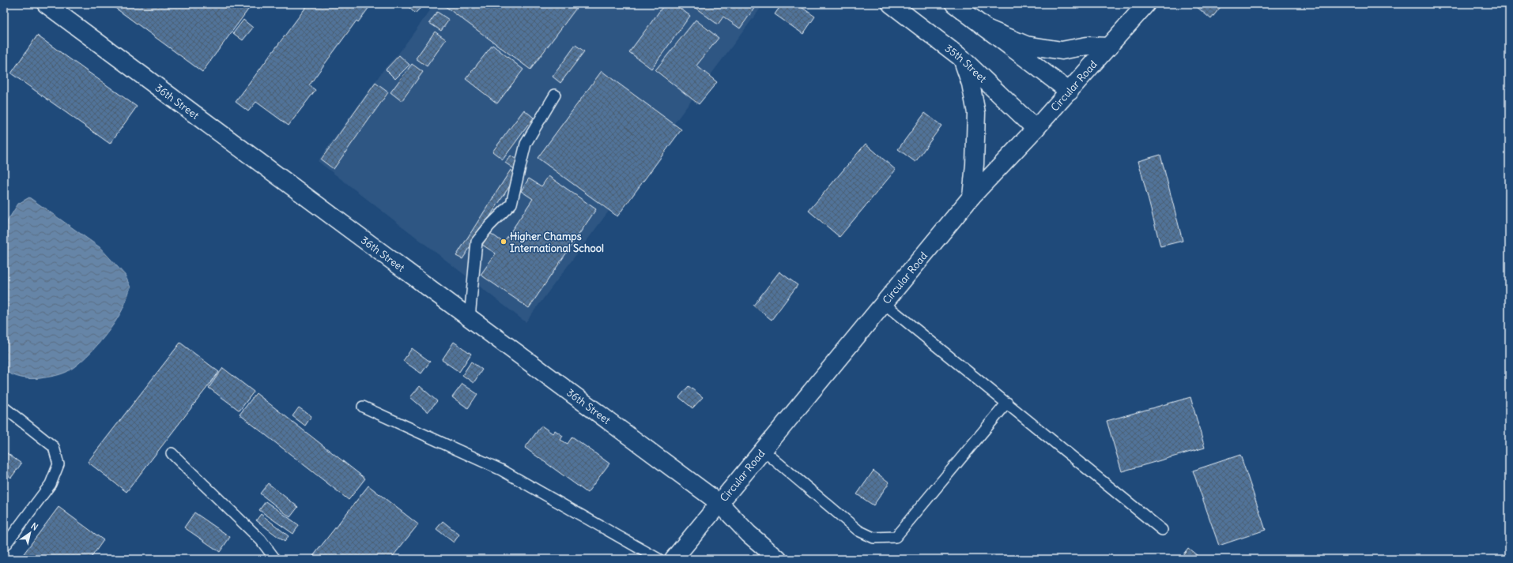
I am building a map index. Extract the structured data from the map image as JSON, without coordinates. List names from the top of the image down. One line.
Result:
{"streets":{"main road":["35th Street","Circular Road","36th Street"]},"crossings":[["35th Street","Circular Road"],["Circular Road","36th Street"]],"places":["Higher Champs International School"],"north":"top right"}
